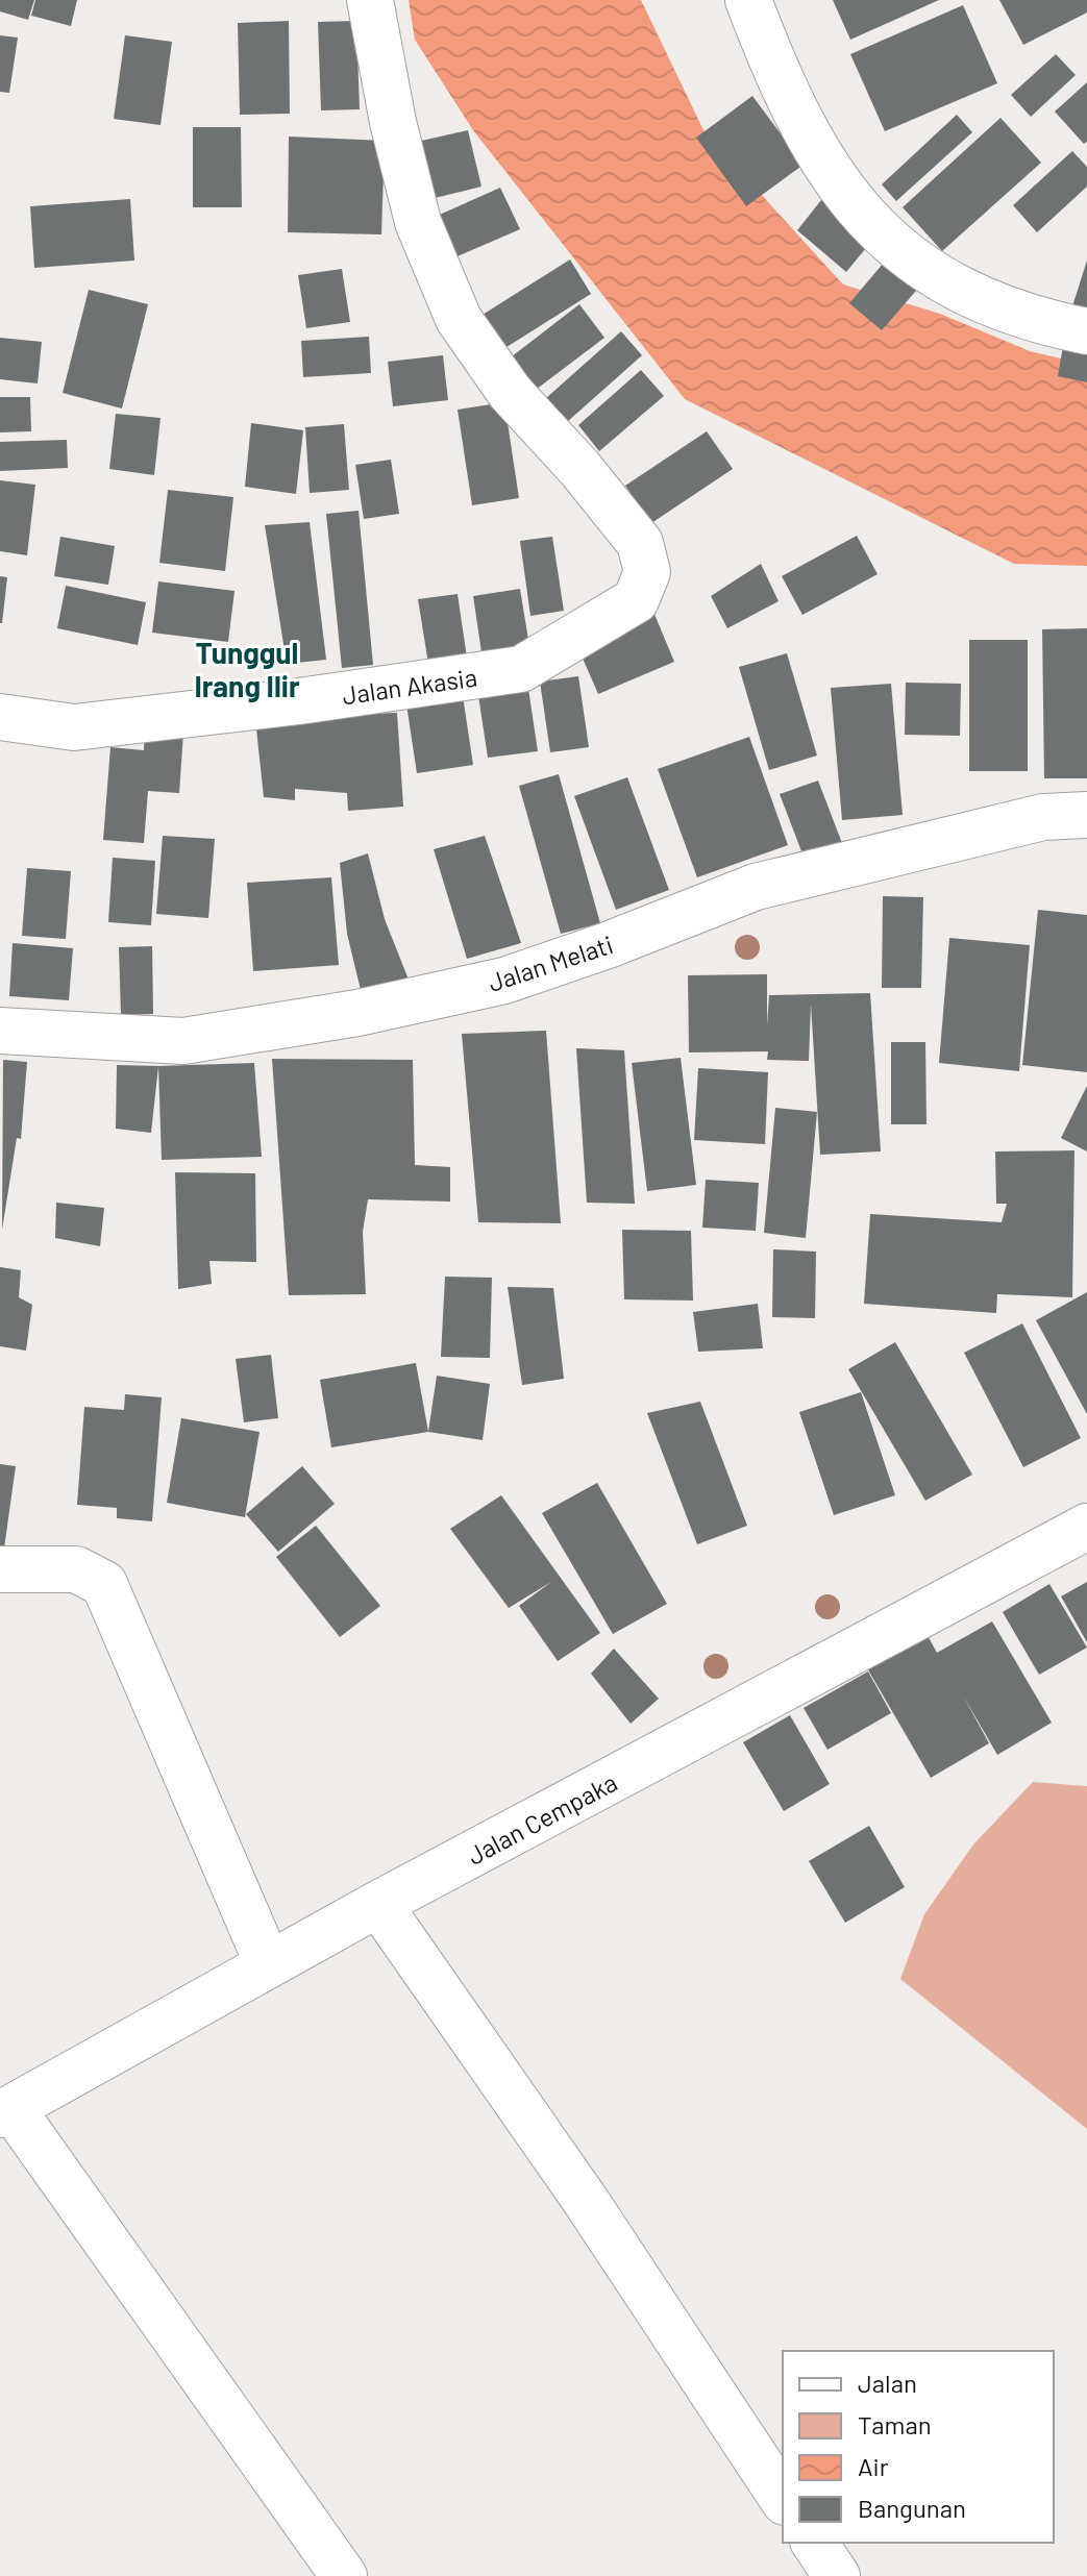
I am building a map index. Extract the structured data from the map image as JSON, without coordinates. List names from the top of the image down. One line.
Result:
{"streets":{"street":["Jalan Akasia","Jalan Melati","Jalan Cempaka"]},"districts":["Tunggul Irang Ilir"],"legend":["Jalan","Taman","Air","Bangunan"]}
